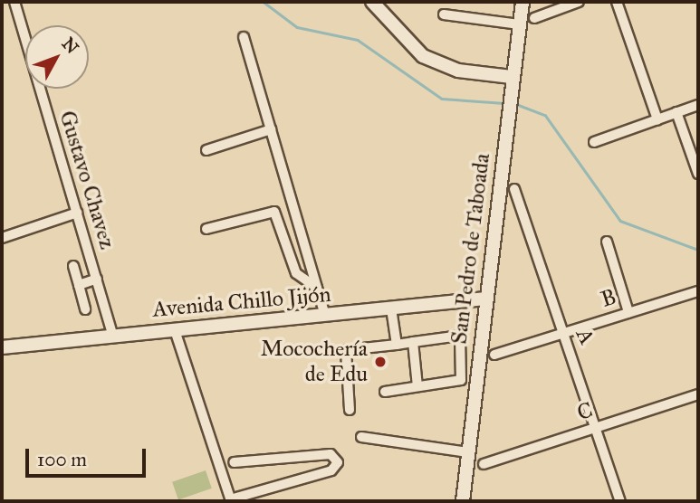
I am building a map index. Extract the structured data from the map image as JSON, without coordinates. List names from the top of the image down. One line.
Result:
{"streets":{"street":["Gustavo Chavez","San Pedro de Taboada","B","Avenida Chillo Jijón","A","C"]},"crossings":[["Gustavo Chavez","Avenida Chillo Jijón"],["San Pedro de Taboada","Avenida Chillo Jijón"],["B","A"],["A","C"]],"places":["Mocochería de Edu"],"scale_bar":"100 m","north":"top right"}
